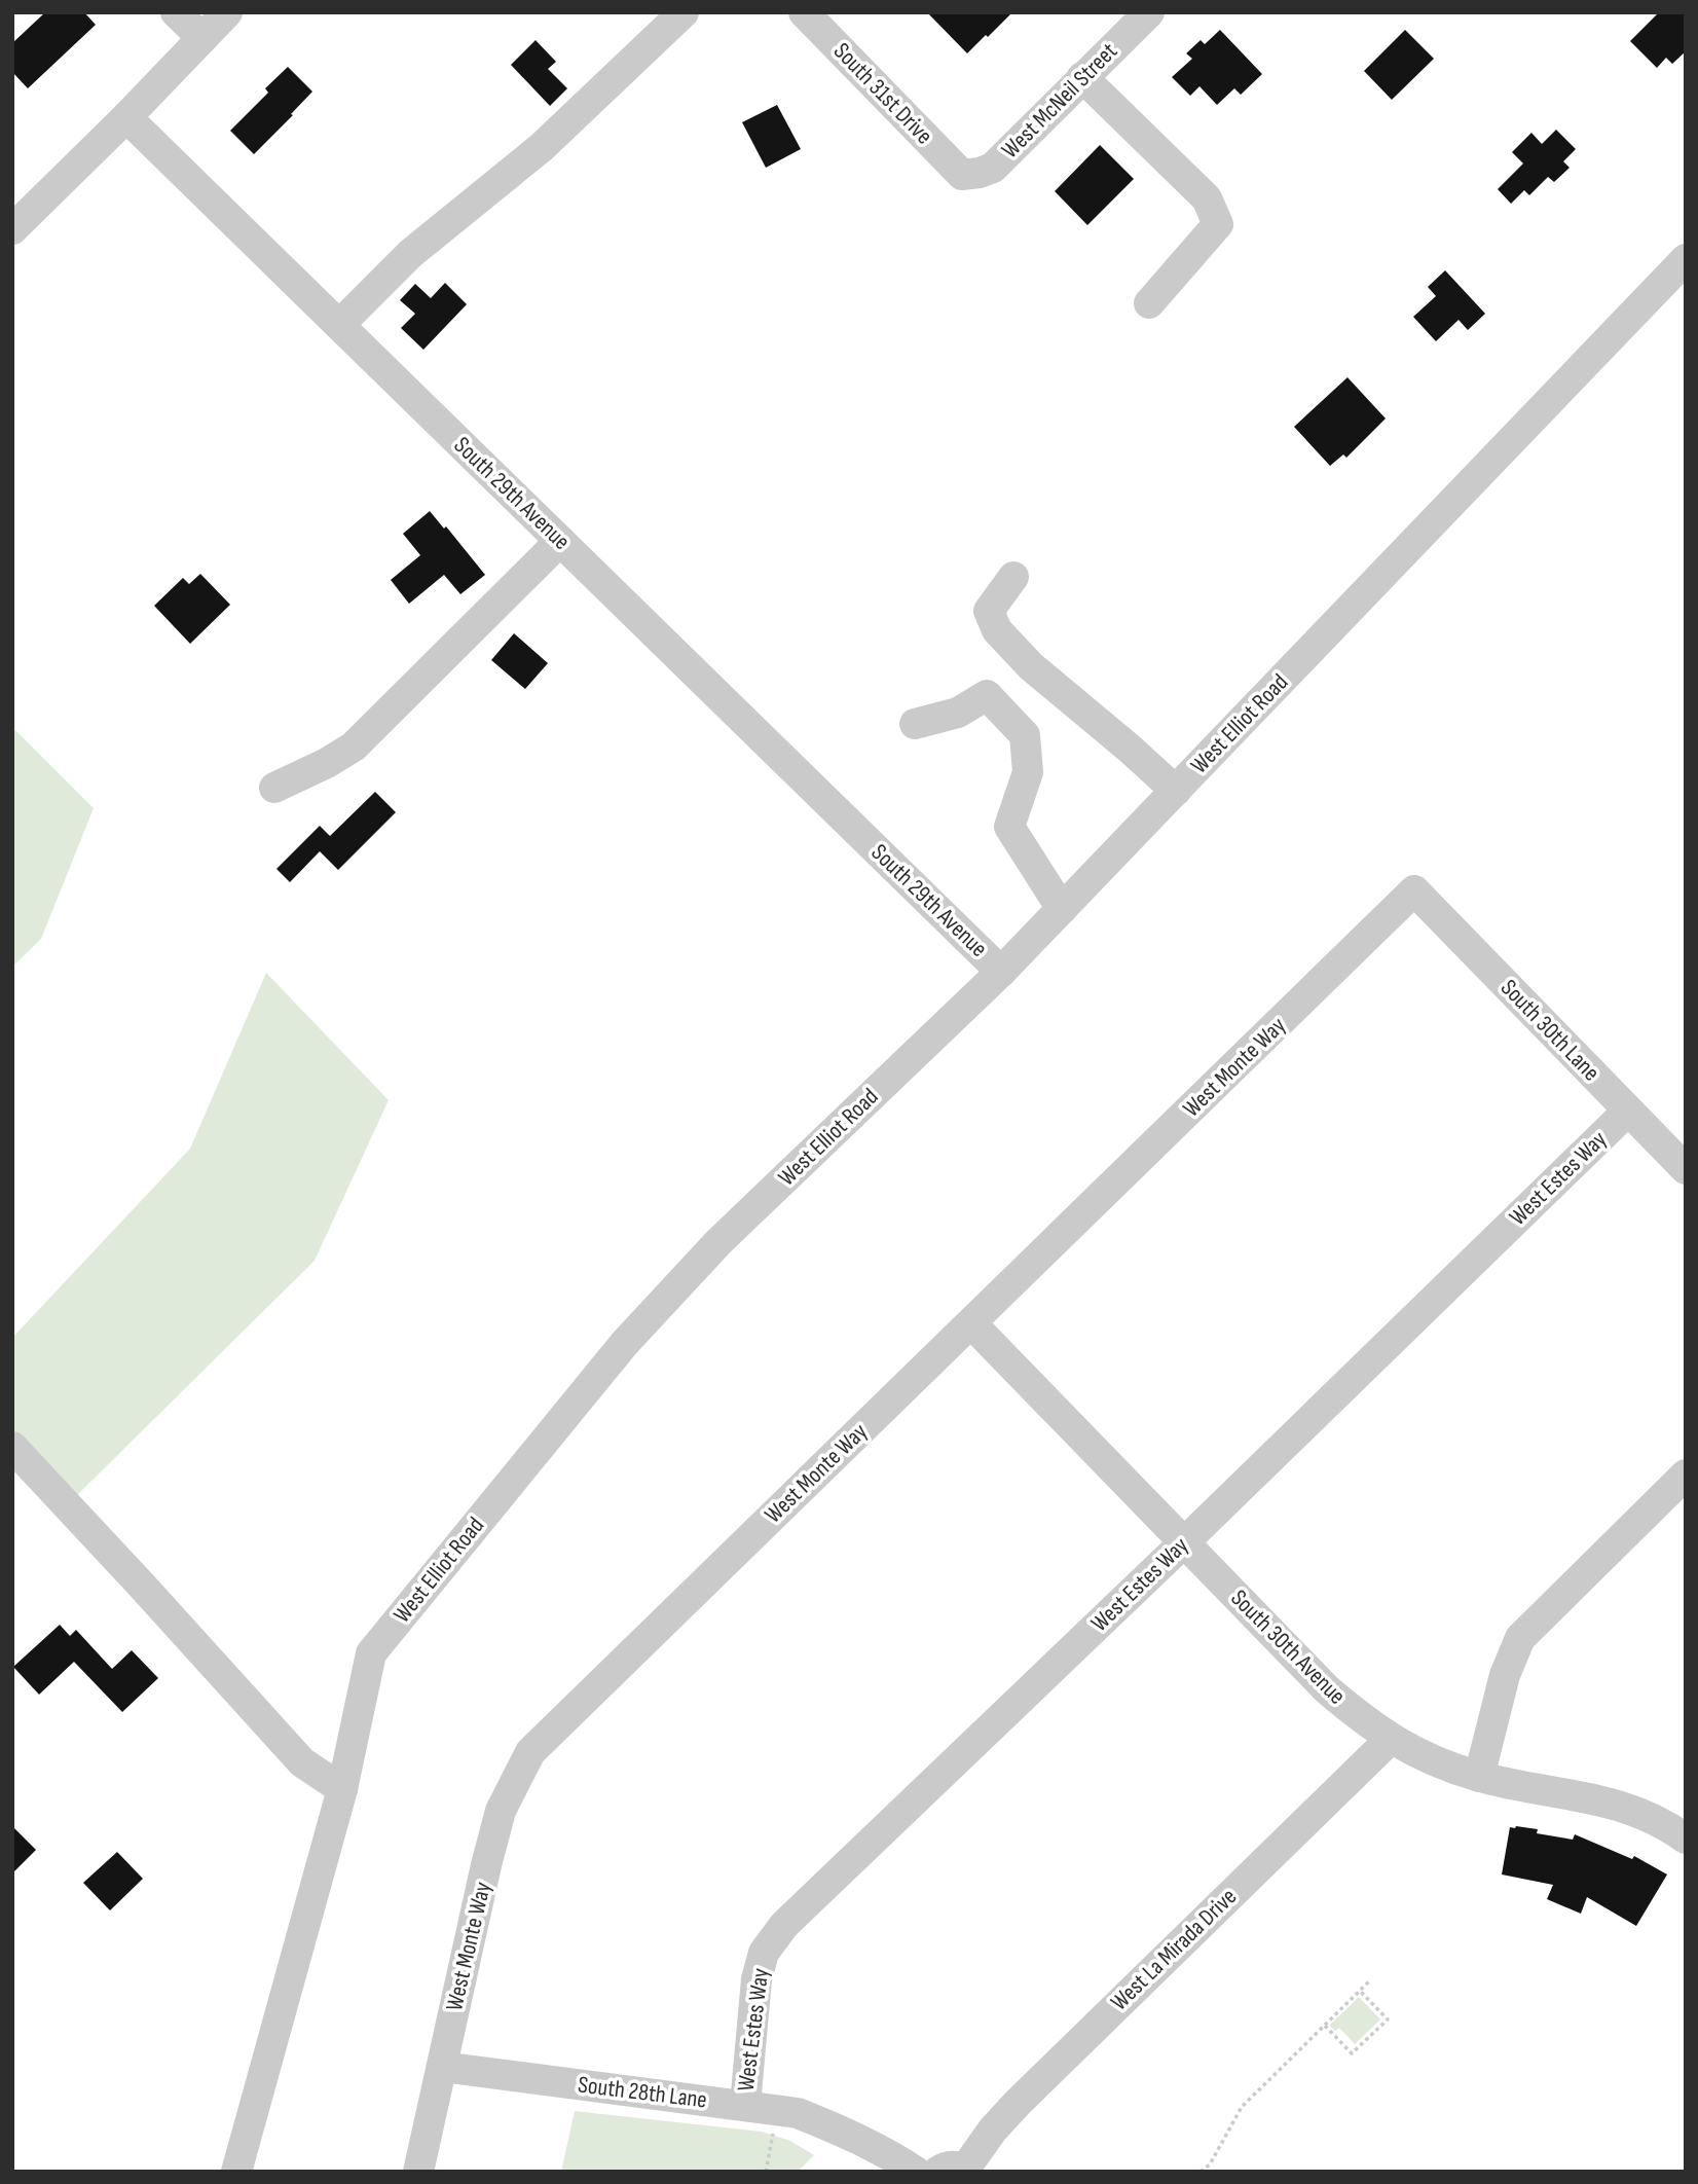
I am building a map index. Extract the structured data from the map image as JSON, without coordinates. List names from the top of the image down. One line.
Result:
{"streets":{"street":["South 31st Drive","West McNeil Street","South 29th Avenue","West Elliot Road","South 30th Lane","West Monte Way","West Estes Way","South 30th Avenue","West La Mirada Drive","South 28th Lane"]},"crossings":[["South 31st Drive","West McNeil Street"],["South 29th Avenue","West Elliot Road"],["South 30th Lane","West Monte Way"],["South 30th Lane","West Estes Way"],["West Monte Way","South 30th Avenue"],["West Monte Way","South 28th Lane"],["West Estes Way","South 30th Avenue"],["West Estes Way","South 28th Lane"],["South 30th Avenue","West La Mirada Drive"]]}
